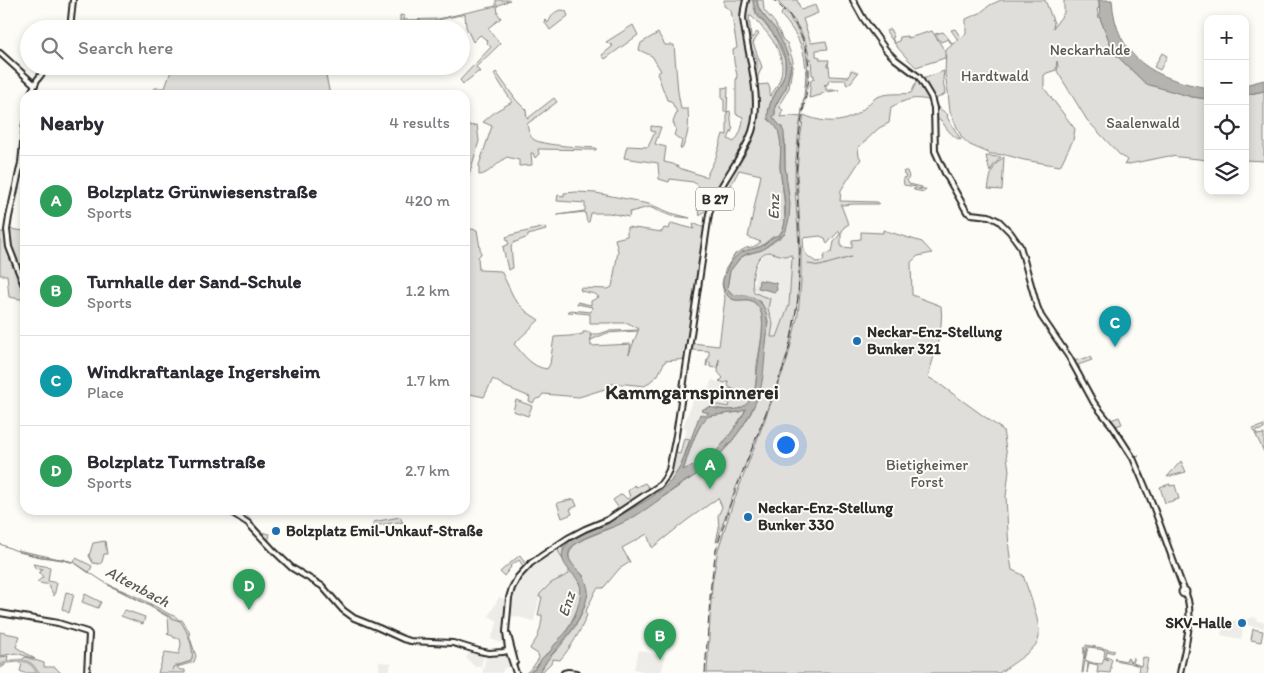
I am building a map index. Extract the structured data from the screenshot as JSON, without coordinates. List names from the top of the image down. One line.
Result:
{"streets":{"main road":["B 27"]},"districts":["Kammgarnspinnerei"],"water":["Enz","Altenbach"],"parks":["Neckarhalde","Hardtwald","Saalenwald","Bietigheimer Forst"],"places":["Neckar-Enz-Stellung Bunker 321","Neckar-Enz-Stellung Bunker 330","Bolzplatz Emil-Unkauf-Straße","SKV-Halle"],"page":{"map_buttons":["+","−"],"search":"Search here","heading":["Nearby","4 results"],"list":[{"mark":"A","name":"Bolzplatz Grünwiesenstraße","note":"Sports","value":"420 m"},{"mark":"B","name":"Turnhalle der Sand-Schule","note":"Sports","value":"1.2 km"},{"mark":"C","name":"Windkraftanlage Ingersheim","note":"Place","value":"1.7 km"},{"mark":"D","name":"Bolzplatz Turmstraße","note":"Sports","value":"2.7 km"}],"pins":["C","A","D","B"]}}
